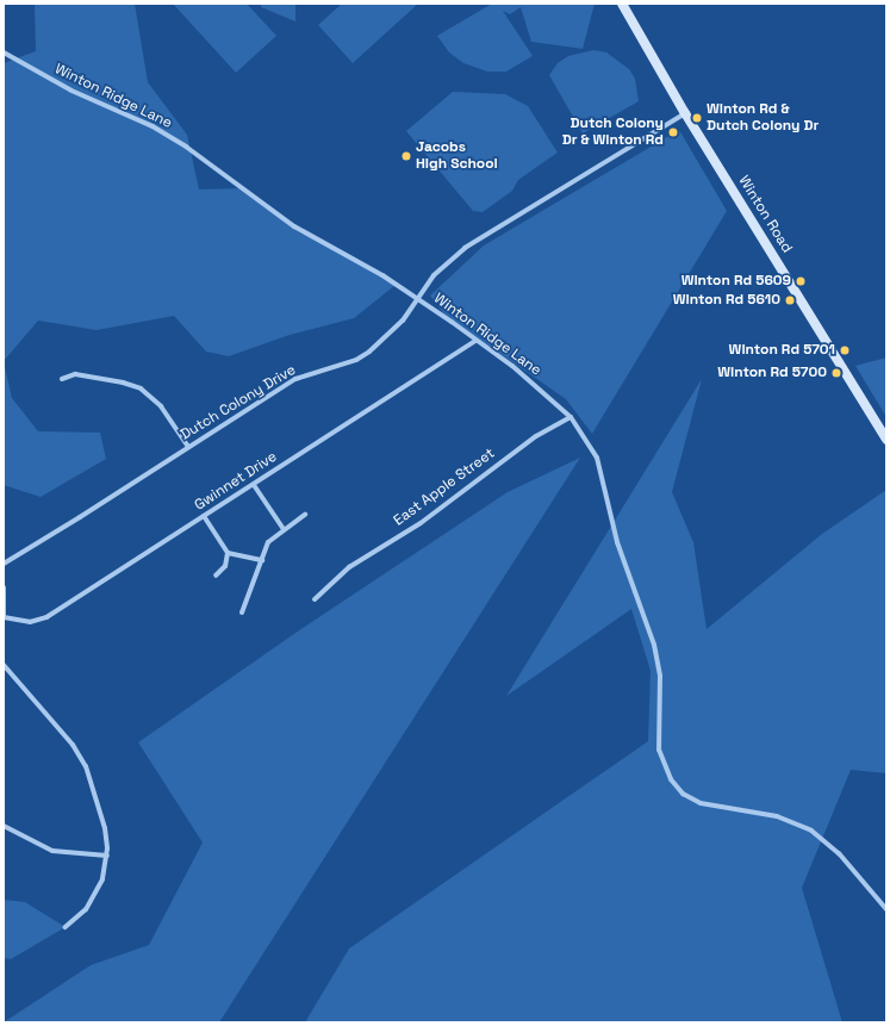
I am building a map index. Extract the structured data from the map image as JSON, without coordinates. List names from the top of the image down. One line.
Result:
{"streets":{"main road":["Winton Road"],"street":["Winton Ridge Lane","Dutch Colony Drive","Gwinnet Drive","East Apple Street"]},"crossings":[["Winton Ridge Lane","Dutch Colony Drive"],["Winton Ridge Lane","Gwinnet Drive"],["Winton Ridge Lane","East Apple Street"],["Winton Road","Dutch Colony Drive"]],"places":["Winton Rd & Dutch Colony Dr","Dutch Colony Dr & Winton Rd","Jacobs High School","Winton Rd 5609","Winton Rd 5610","Winton Rd 5701","Winton Rd 5700"]}
